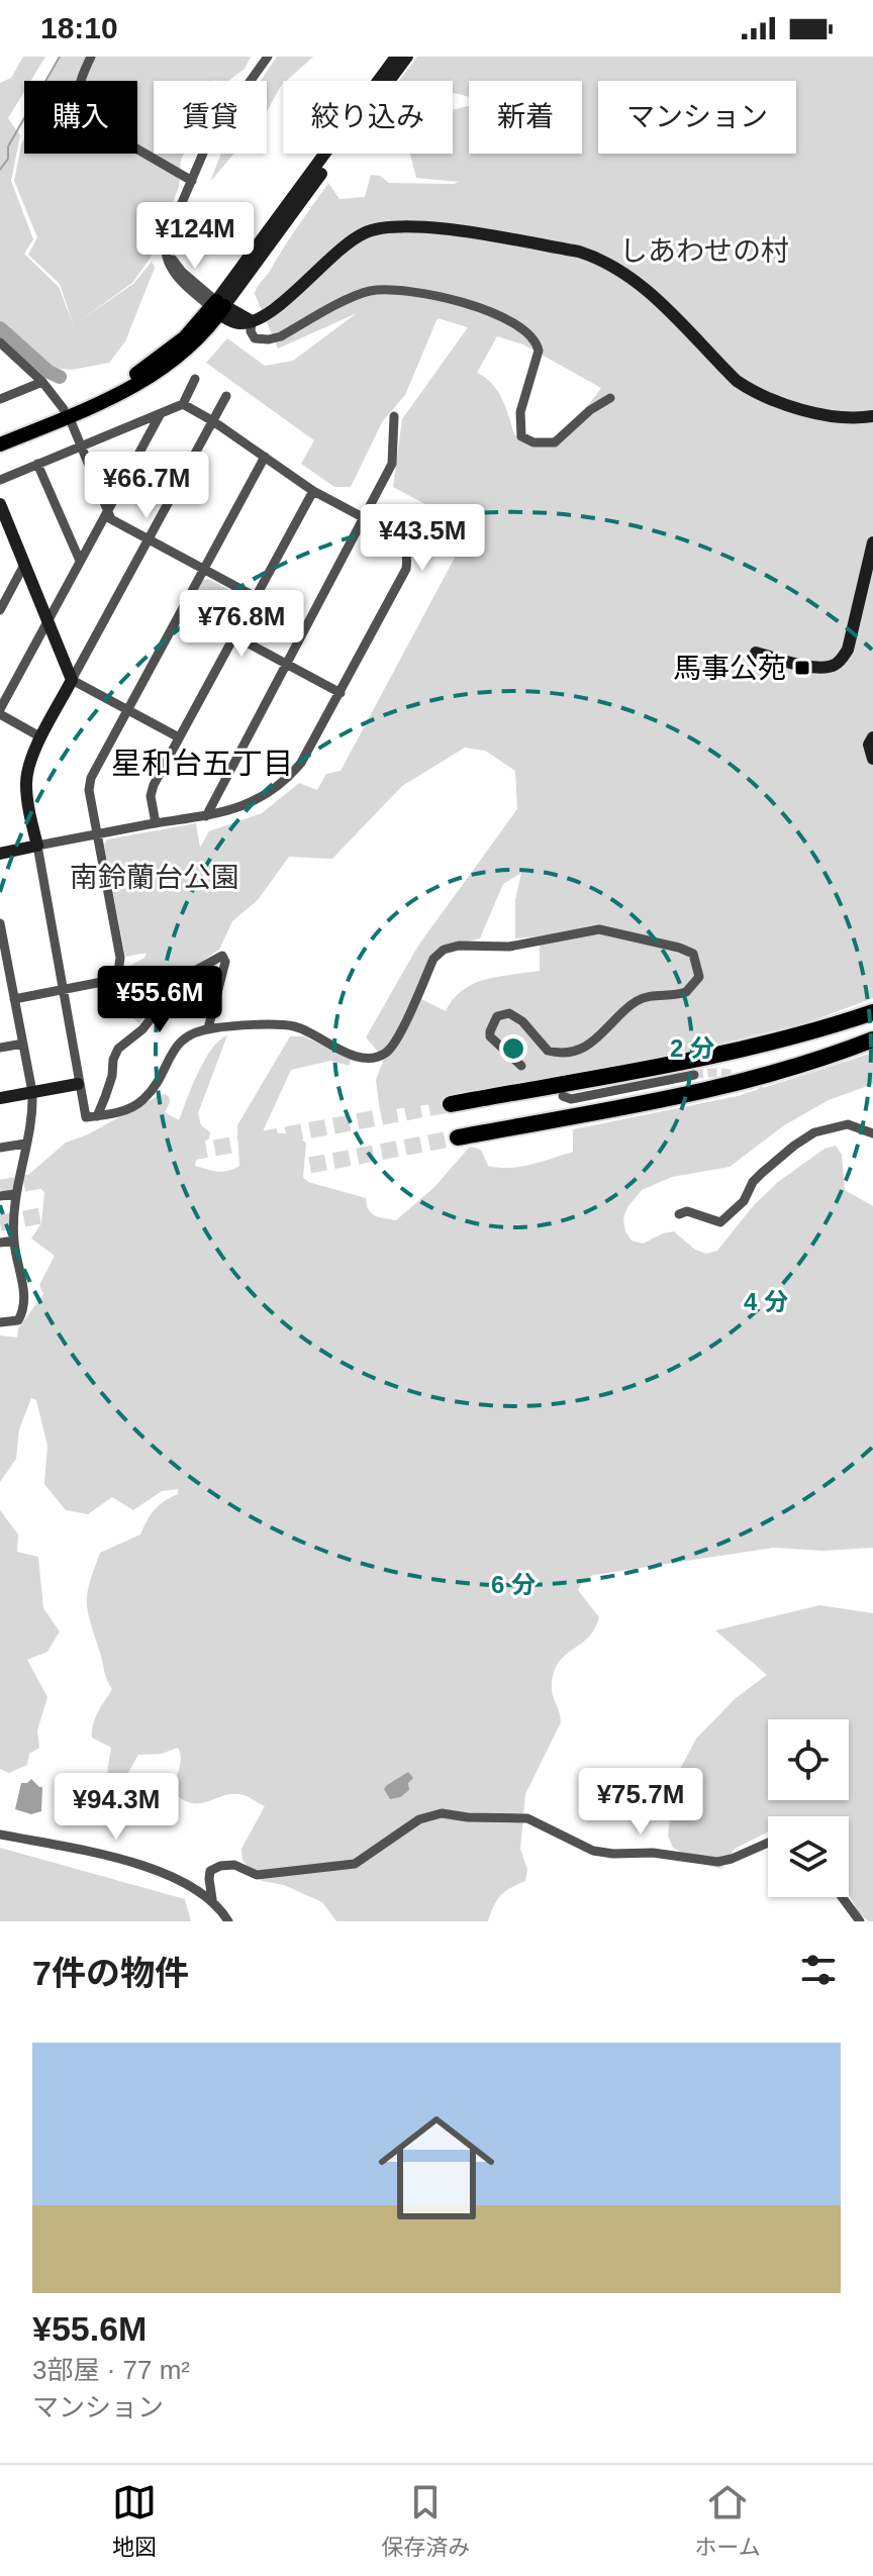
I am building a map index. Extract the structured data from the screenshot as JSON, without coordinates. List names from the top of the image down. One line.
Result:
{"districts":["星和台五丁目"],"parks":["しあわせの村","南鈴蘭台公園"],"places":{"transit":["馬事公苑"]},"page":{"status":"18:10","chip":["購入","賃貸","絞り込み","新着","マンション"],"price":["¥124M","¥66.7M","¥43.5M","¥76.8M","¥55.6M","¥75.7M","¥94.3M"],"heading":"7件の物件","list":[{"name":"¥55.6M","note":"3部屋 · 77 m² · マンション"}],"tabs":["地図","保存済み","ホーム"]},"rings":["2 分","4 分","6 分"]}
